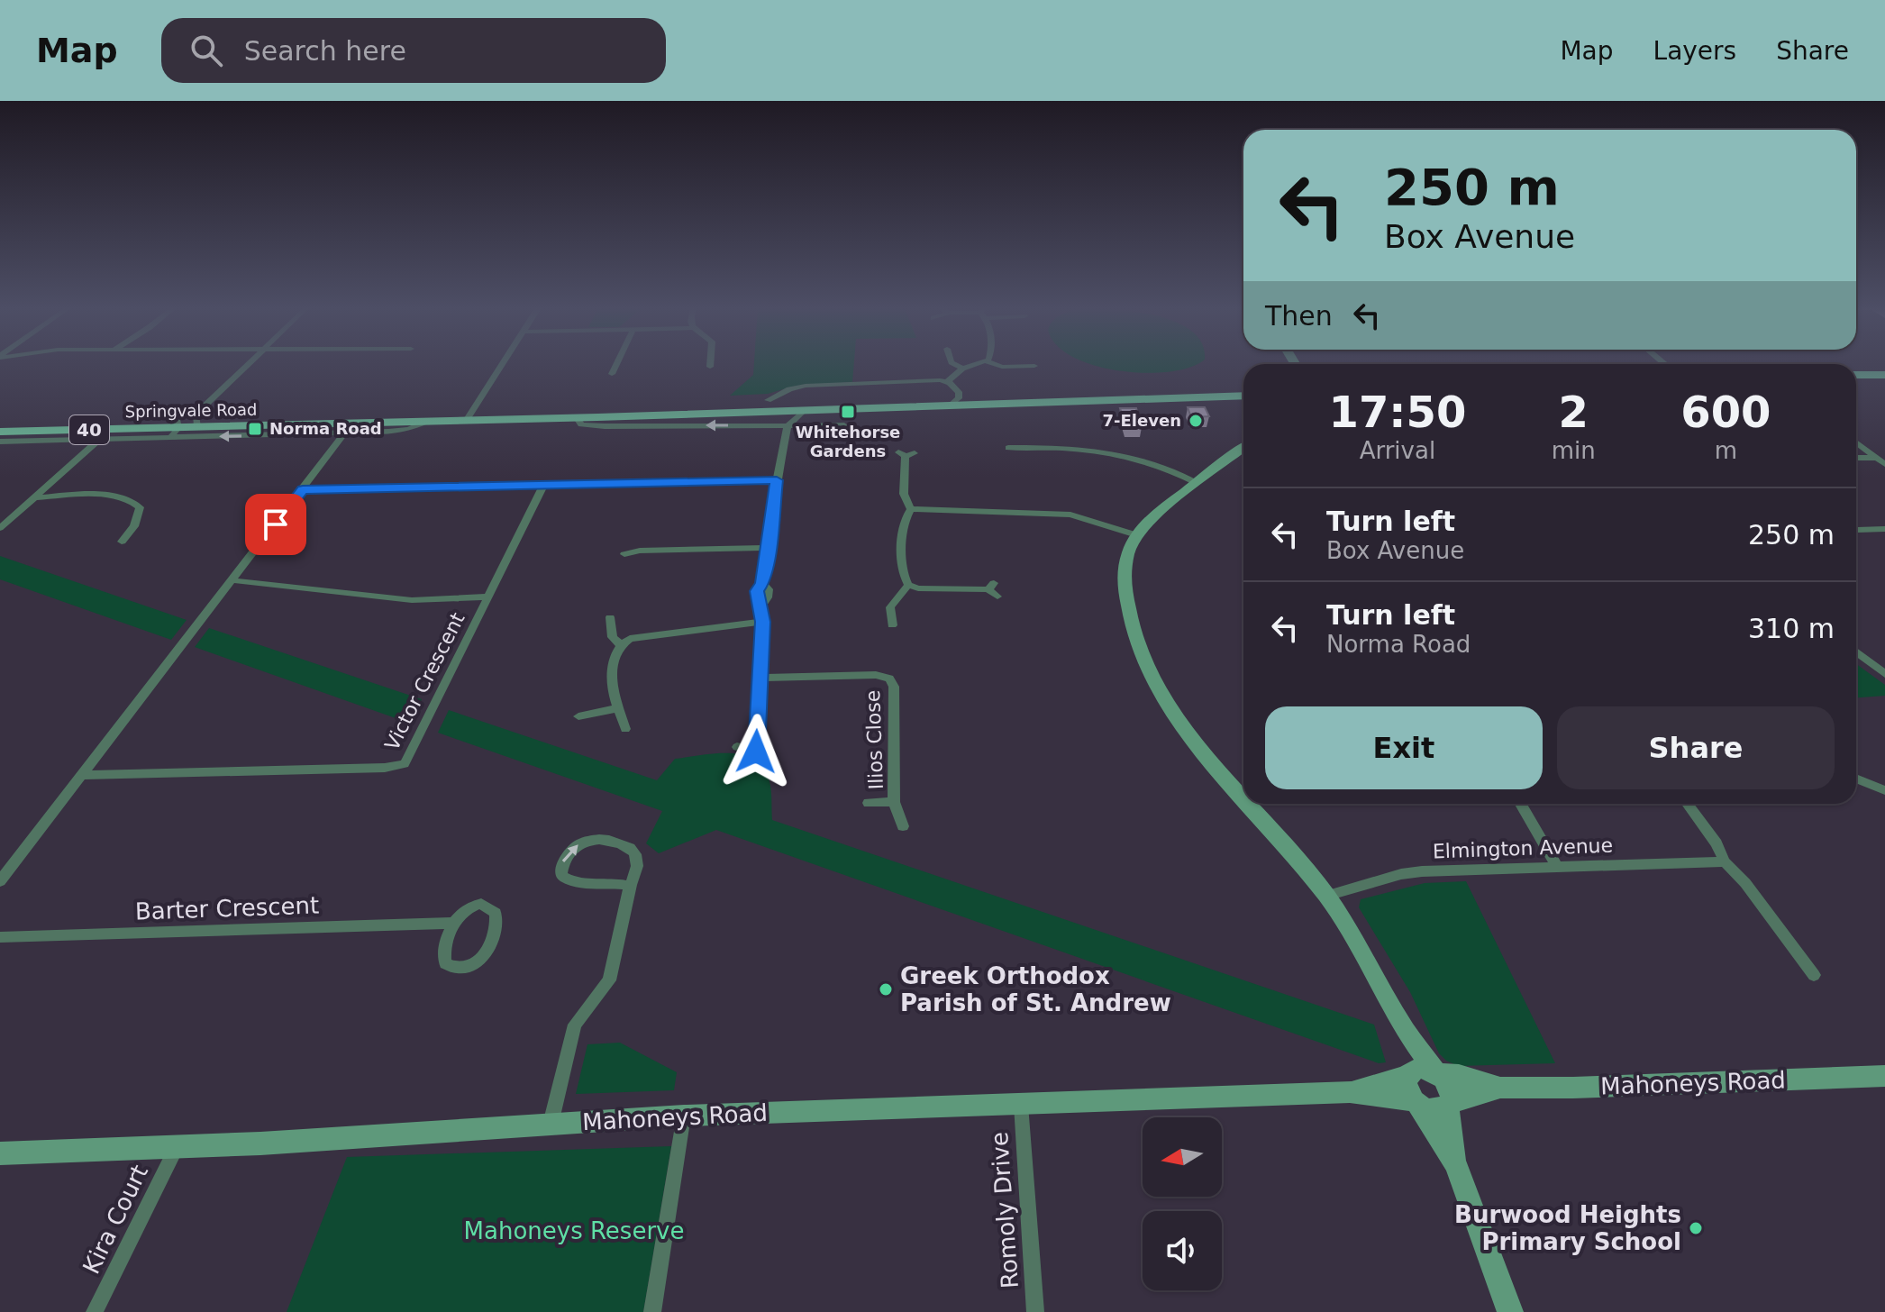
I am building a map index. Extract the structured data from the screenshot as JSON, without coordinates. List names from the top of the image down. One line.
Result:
{"streets":{"highway":["Springvale Road","40"],"main road":["Mahoneys Road"],"street":["Victor Crescent","Ilios Close","Elmington Avenue","Barter Crescent","Romoly Drive","Kira Court"]},"crossings":[["Mahoneys Road","Romoly Drive"],["Mahoneys Road","Kira Court"]],"parks":["Mahoneys Reserve"],"places":{"transit":["Whitehorse Gardens","Norma Road"],"other":["7-Eleven","Greek Orthodox Parish of St. Andrew","Burwood Heights Primary School"]},"north":"left","page":{"header":"Map","search":"Search here","nav":["Map","Layers","Share"],"turn":["250 m","Box Avenue"],"then":"Then","eta":["17:50","Arrival","2","min","600","m"],"list":[{"name":"Turn left","note":"Box Avenue","value":"250 m"},{"name":"Turn left","note":"Norma Road","value":"310 m"}],"buttons":["Exit","Share"]}}
